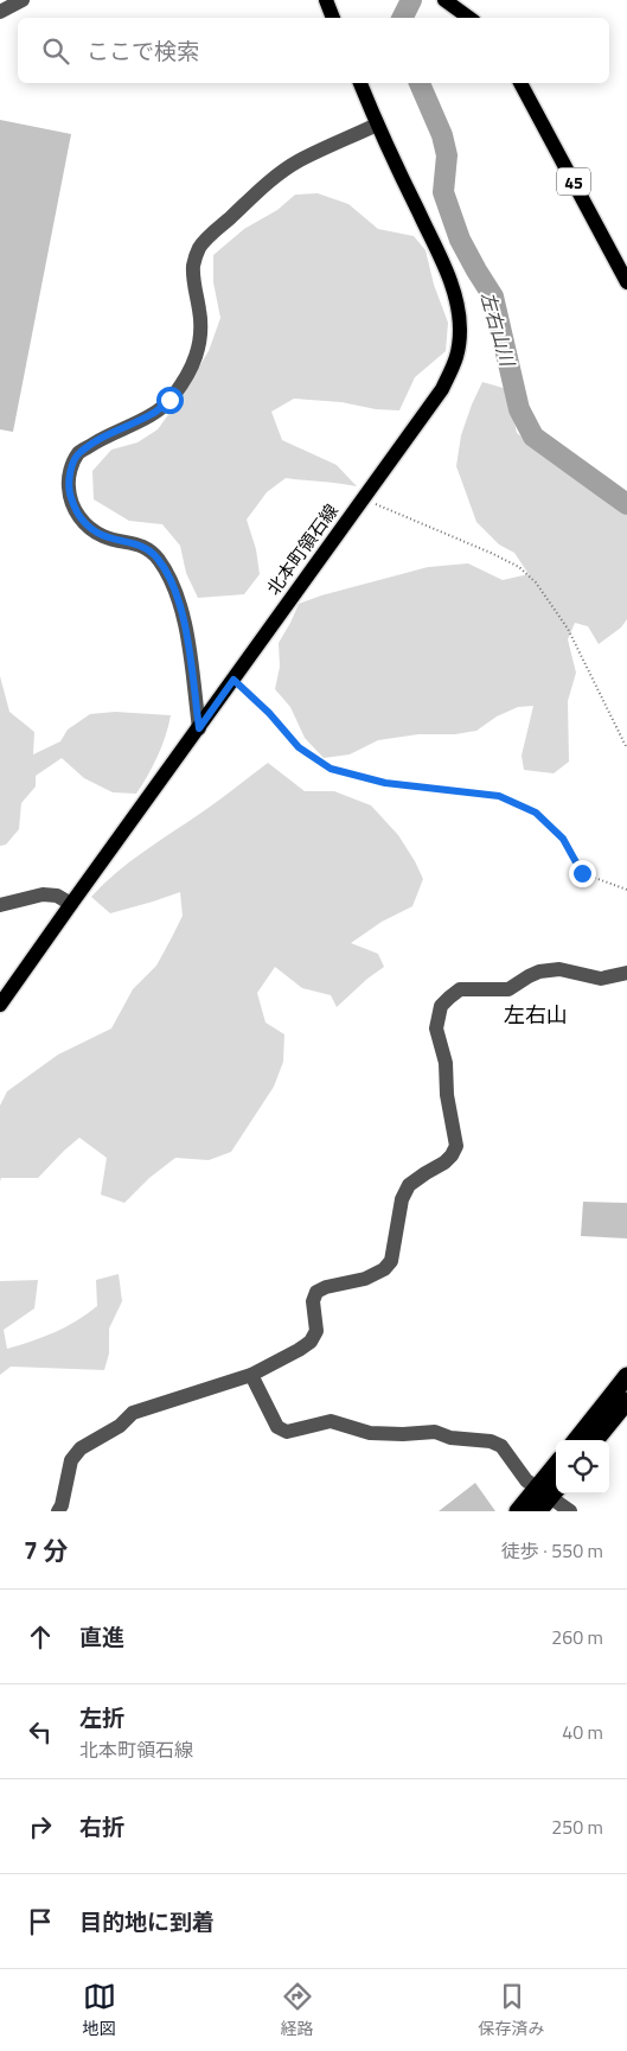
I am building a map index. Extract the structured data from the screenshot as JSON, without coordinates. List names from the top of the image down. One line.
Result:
{"streets":{"main road":["45","北本町領石線"]},"districts":["左右山"],"water":["左右山川"],"page":{"search":"ここで検索","heading":["7 分","徒歩 · 550 m"],"list":[["直進","260 m"],["左折","北本町領石線","40 m"],["右折","250 m"],"目的地に到着"],"nav":["地図","経路","保存済み"]}}
